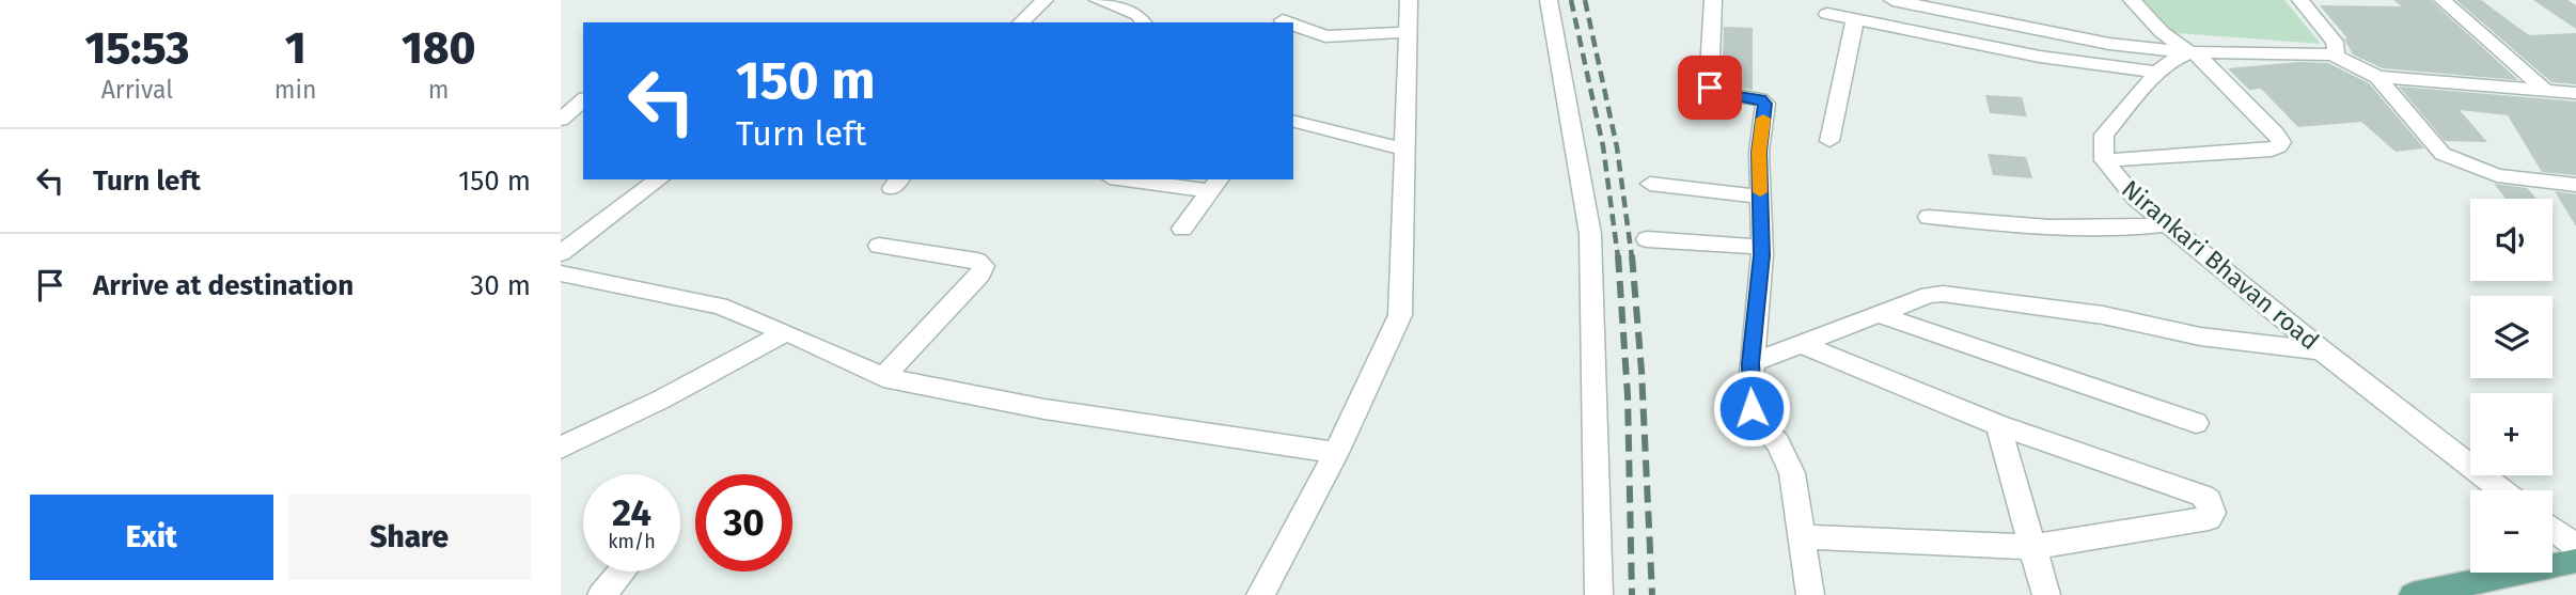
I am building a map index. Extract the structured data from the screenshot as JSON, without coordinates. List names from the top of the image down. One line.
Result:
{"streets":{"street":["Nirankari Bhavan road"]},"page":{"eta":["15:53","Arrival","1","min","180","m"],"turn":["150 m","Turn left"],"list":[{"name":"Turn left","value":"150 m"},{"name":"Arrive at destination","value":"30 m"}],"map_buttons":["+","−"],"speed":"24 km/h","limit":"30","buttons":["Exit","Share"]}}
